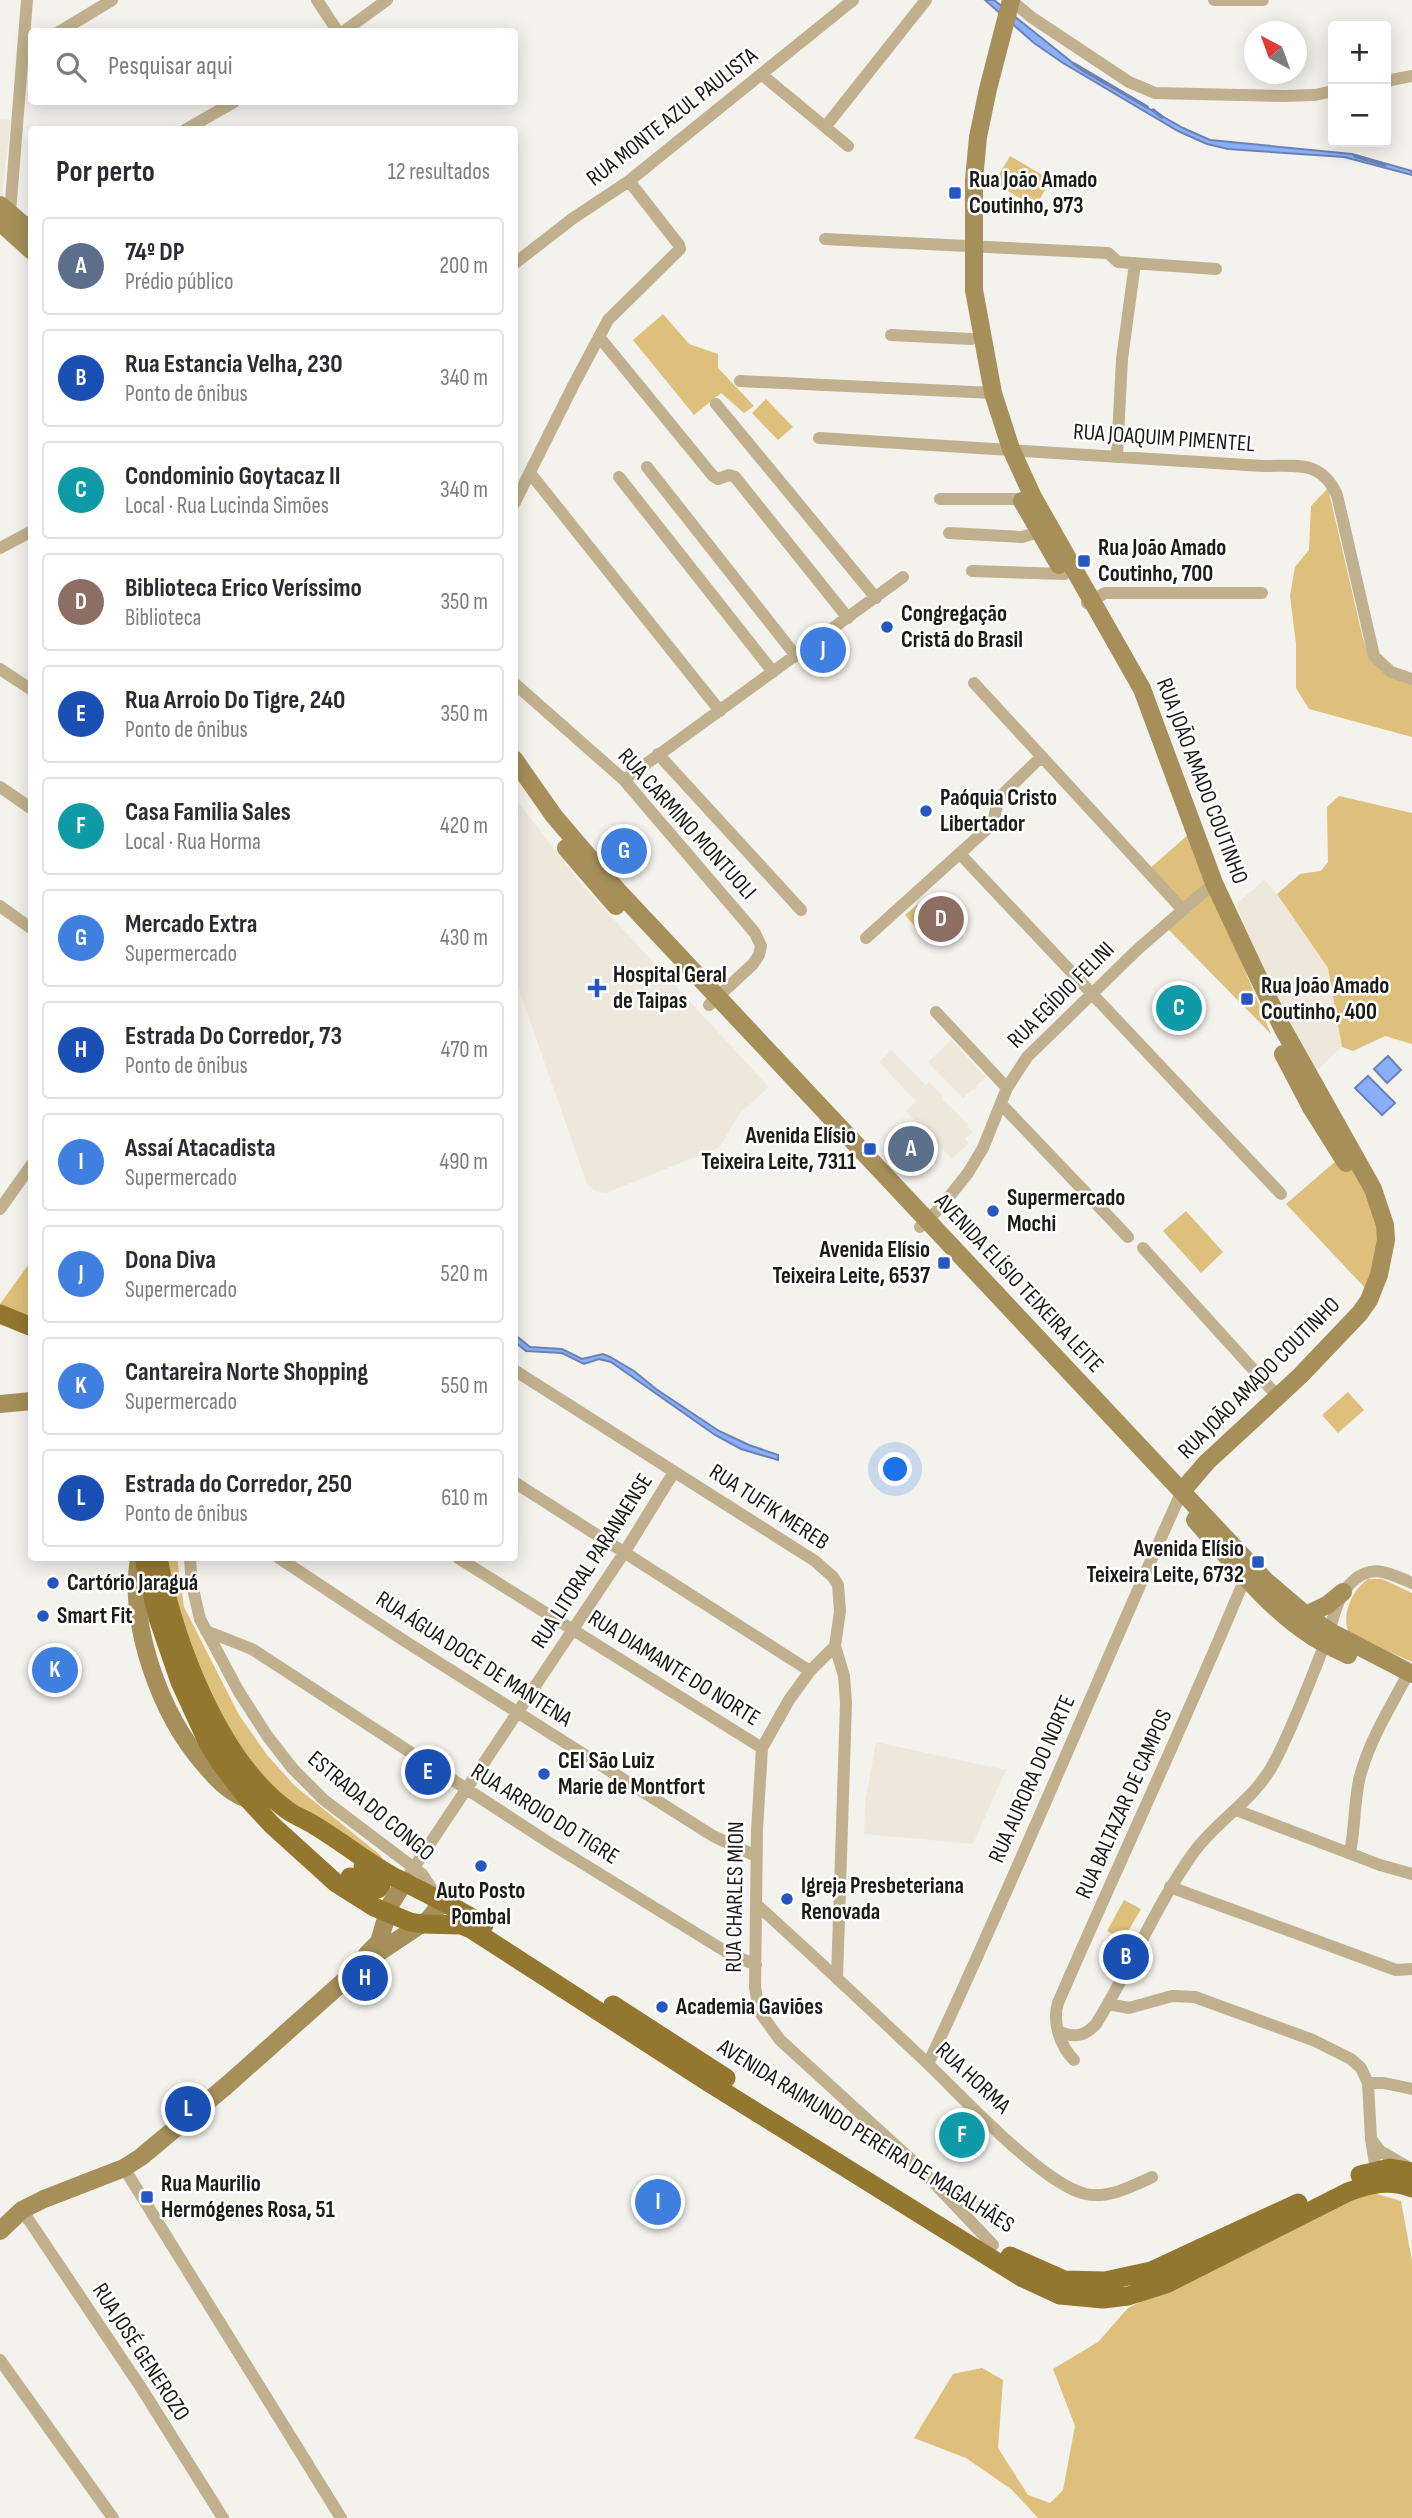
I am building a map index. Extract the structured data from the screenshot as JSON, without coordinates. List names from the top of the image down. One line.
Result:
{"streets":{"main road":["AVENIDA RAIMUNDO PEREIRA DE MAGALHÃES"],"street":["RUA MONTE AZUL PAULISTA","RUA JOAQUIM PIMENTEL","RUA JOÃO AMADO COUTINHO","RUA CARMINO MONTUOLI","RUA EGÍDIO FELINI","AVENIDA ELÍSIO TEIXEIRA LEITE","RUA TUFIK MEREB","RUA LITORAL PARANAENSE","RUA ÁGUA DOCE DE MANTENA","RUA DIAMANTE DO NORTE","RUA AURORA DO NORTE","RUA BALTAZAR DE CAMPOS","ESTRADA DO CONGO","RUA ARROIO DO TIGRE","RUA CHARLES MION","RUA HORMA","RUA JOSÉ GENEROZO"]},"crossings":[["RUA JOAQUIM PIMENTEL","RUA JOÃO AMADO COUTINHO"],["RUA JOÃO AMADO COUTINHO","RUA EGÍDIO FELINI"],["RUA JOÃO AMADO COUTINHO","AVENIDA ELÍSIO TEIXEIRA LEITE"],["RUA JOÃO AMADO COUTINHO","RUA AURORA DO NORTE"],["RUA CARMINO MONTUOLI","AVENIDA ELÍSIO TEIXEIRA LEITE"],["RUA EGÍDIO FELINI","AVENIDA ELÍSIO TEIXEIRA LEITE"],["AVENIDA ELÍSIO TEIXEIRA LEITE","RUA AURORA DO NORTE"],["AVENIDA ELÍSIO TEIXEIRA LEITE","RUA BALTAZAR DE CAMPOS"],["RUA TUFIK MEREB","RUA LITORAL PARANAENSE"],["RUA TUFIK MEREB","RUA CHARLES MION"],["RUA TUFIK MEREB","RUA HORMA"],["RUA LITORAL PARANAENSE","RUA ÁGUA DOCE DE MANTENA"],["RUA LITORAL PARANAENSE","RUA DIAMANTE DO NORTE"],["RUA LITORAL PARANAENSE","ESTRADA DO CONGO"],["RUA LITORAL PARANAENSE","RUA ARROIO DO TIGRE"],["RUA LITORAL PARANAENSE","AVENIDA RAIMUNDO PEREIRA DE MAGALHÃES"],["RUA ÁGUA DOCE DE MANTENA","RUA CHARLES MION"],["RUA DIAMANTE DO NORTE","RUA CHARLES MION"],["RUA AURORA DO NORTE","RUA HORMA"],["ESTRADA DO CONGO","RUA ARROIO DO TIGRE"],["ESTRADA DO CONGO","AVENIDA RAIMUNDO PEREIRA DE MAGALHÃES"],["RUA ARROIO DO TIGRE","RUA CHARLES MION"],["RUA CHARLES MION","RUA HORMA"],["RUA CHARLES MION","AVENIDA RAIMUNDO PEREIRA DE MAGALHÃES"]],"places":{"transit":["Rua João Amado Coutinho, 973","Rua João Amado Coutinho, 700","Rua João Amado Coutinho, 400","Avenida Elísio Teixeira Leite, 7311","Avenida Elísio Teixeira Leite, 6537","Avenida Elísio Teixeira Leite, 6732","Rua Maurilio Hermógenes Rosa, 51"],"other":["Congregação Cristã do Brasil","Paóquia Cristo Libertador","Supermercado Mochi","Cartório Jaraguá","Smart Fit","CEI São Luiz Marie de Montfort","Auto Posto Pombal","Igreja Presbeteriana Renovada","Academia Gaviões"],"health":["Hospital Geral de Taipas"]},"north":"top left","page":{"map_buttons":["+","−"],"search":"Pesquisar aqui","heading":["Por perto","12 resultados"],"list":[{"mark":"A","name":"74º DP","note":"Prédio público","value":"200 m"},{"mark":"B","name":"Rua Estancia Velha, 230","note":"Ponto de ônibus","value":"340 m"},{"mark":"C","name":"Condominio Goytacaz II","note":"Local · Rua Lucinda Simões","value":"340 m"},{"mark":"D","name":"Biblioteca Erico Veríssimo","note":"Biblioteca","value":"350 m"},{"mark":"E","name":"Rua Arroio Do Tigre, 240","note":"Ponto de ônibus","value":"350 m"},{"mark":"F","name":"Casa Familia Sales","note":"Local · Rua Horma","value":"420 m"},{"mark":"G","name":"Mercado Extra","note":"Supermercado","value":"430 m"},{"mark":"H","name":"Estrada Do Corredor, 73","note":"Ponto de ônibus","value":"470 m"},{"mark":"I","name":"Assaí Atacadista","note":"Supermercado","value":"490 m"},{"mark":"J","name":"Dona Diva","note":"Supermercado","value":"520 m"},{"mark":"K","name":"Cantareira Norte Shopping","note":"Supermercado","value":"550 m"},{"mark":"L","name":"Estrada do Corredor, 250","note":"Ponto de ônibus","value":"610 m"}],"pins":["J","G","D","C","A","K","E","B","H","L","F","I"]}}
